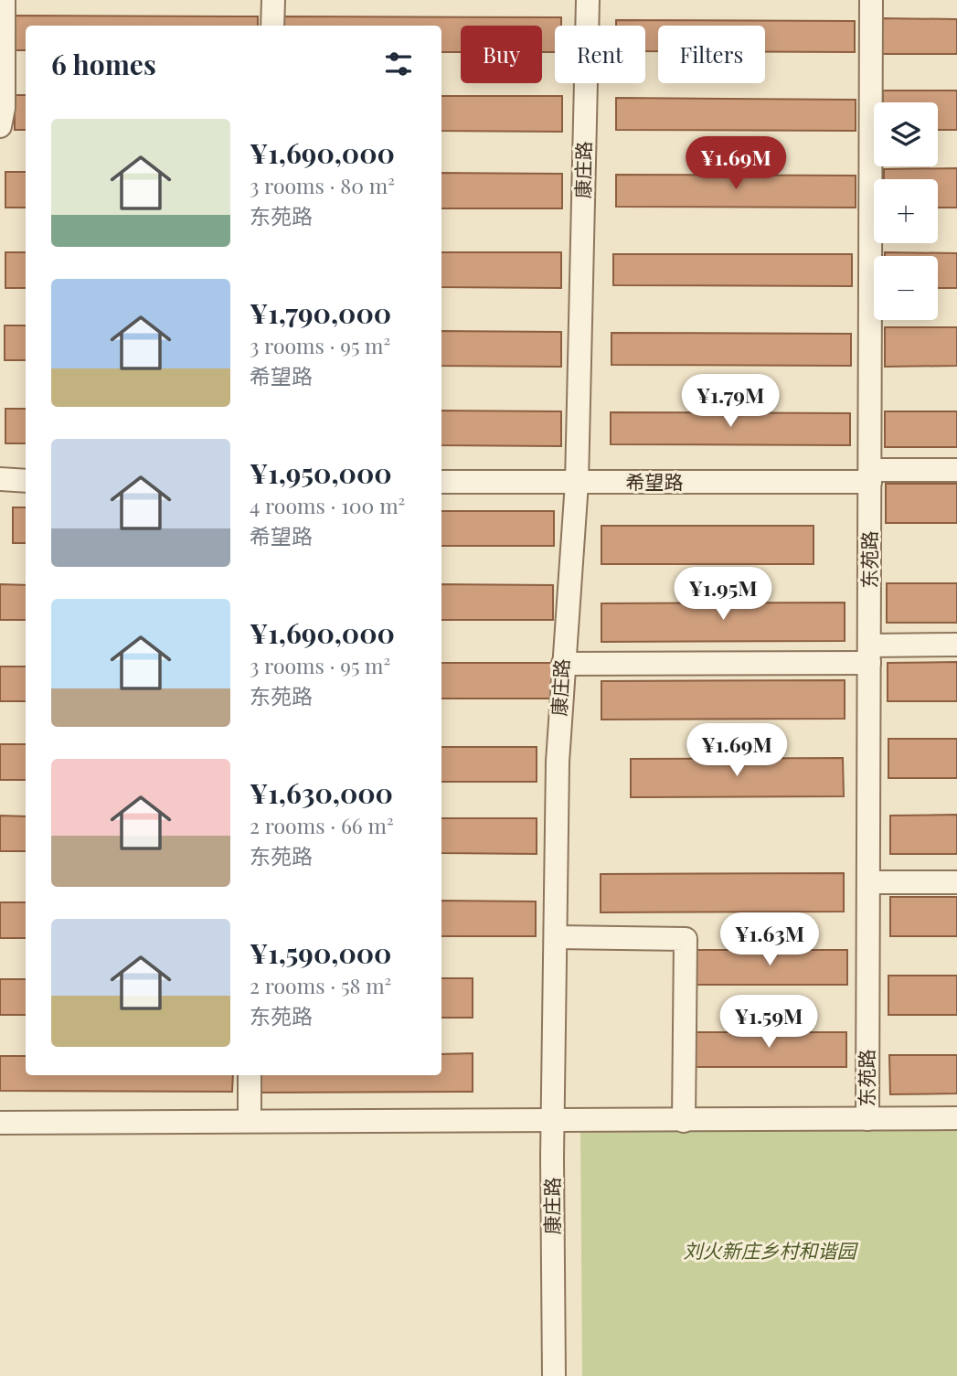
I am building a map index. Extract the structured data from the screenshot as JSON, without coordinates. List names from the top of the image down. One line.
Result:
{"streets":{"street":["康庄路","希望路","东苑路"]},"crossings":[["康庄路","希望路"],["希望路","东苑路"]],"parks":["刘火新庄乡村和谐园"],"page":{"chip":["Buy","Rent","Filters"],"heading":"6 homes","map_buttons":["+","−"],"list":[{"name":"¥1,690,000","note":"3 rooms · 80 m² · 东苑路"},{"name":"¥1,790,000","note":"3 rooms · 95 m² · 希望路"},{"name":"¥1,950,000","note":"4 rooms · 100 m² · 希望路"},{"name":"¥1,690,000","note":"3 rooms · 95 m² · 东苑路"},{"name":"¥1,630,000","note":"2 rooms · 66 m² · 东苑路"},{"name":"¥1,590,000","note":"2 rooms · 58 m² · 东苑路"}],"price":["¥1.69M","¥1.79M","¥1.95M","¥1.69M","¥1.63M","¥1.59M"]}}
